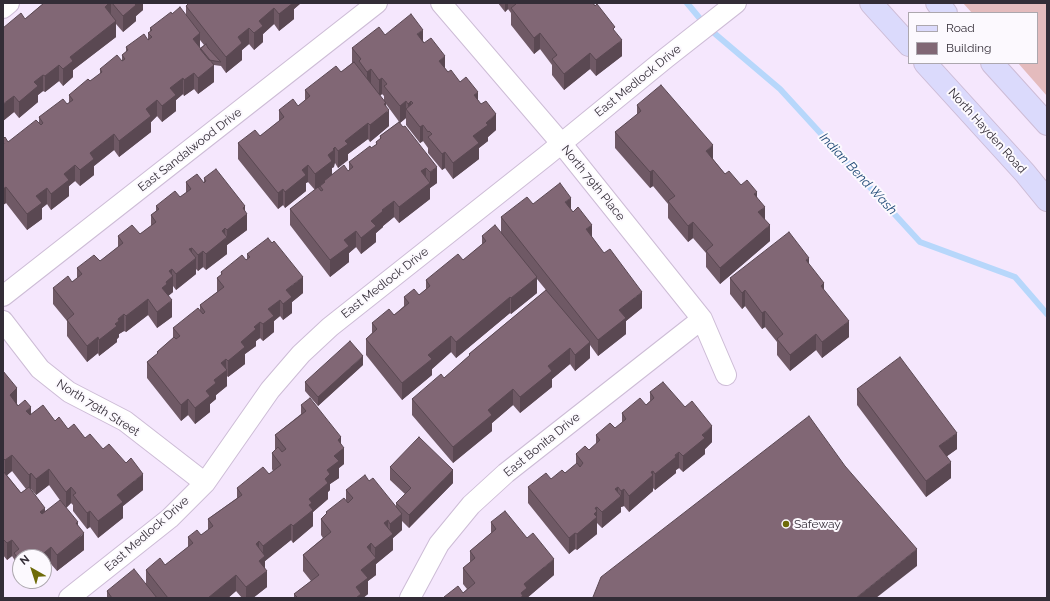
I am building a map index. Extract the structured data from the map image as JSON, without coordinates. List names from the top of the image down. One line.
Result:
{"streets":{"main road":["North Hayden Road"],"street":["East Medlock Drive","East Sandalwood Drive","North 79th Place","North 79th Street","East Bonita Drive"]},"crossings":[["East Medlock Drive","North 79th Place"],["East Medlock Drive","North 79th Street"],["North 79th Place","East Bonita Drive"]],"water":["Indian Bend Wash"],"places":["Safeway"],"legend":["Road","Building"],"north":"top left"}
